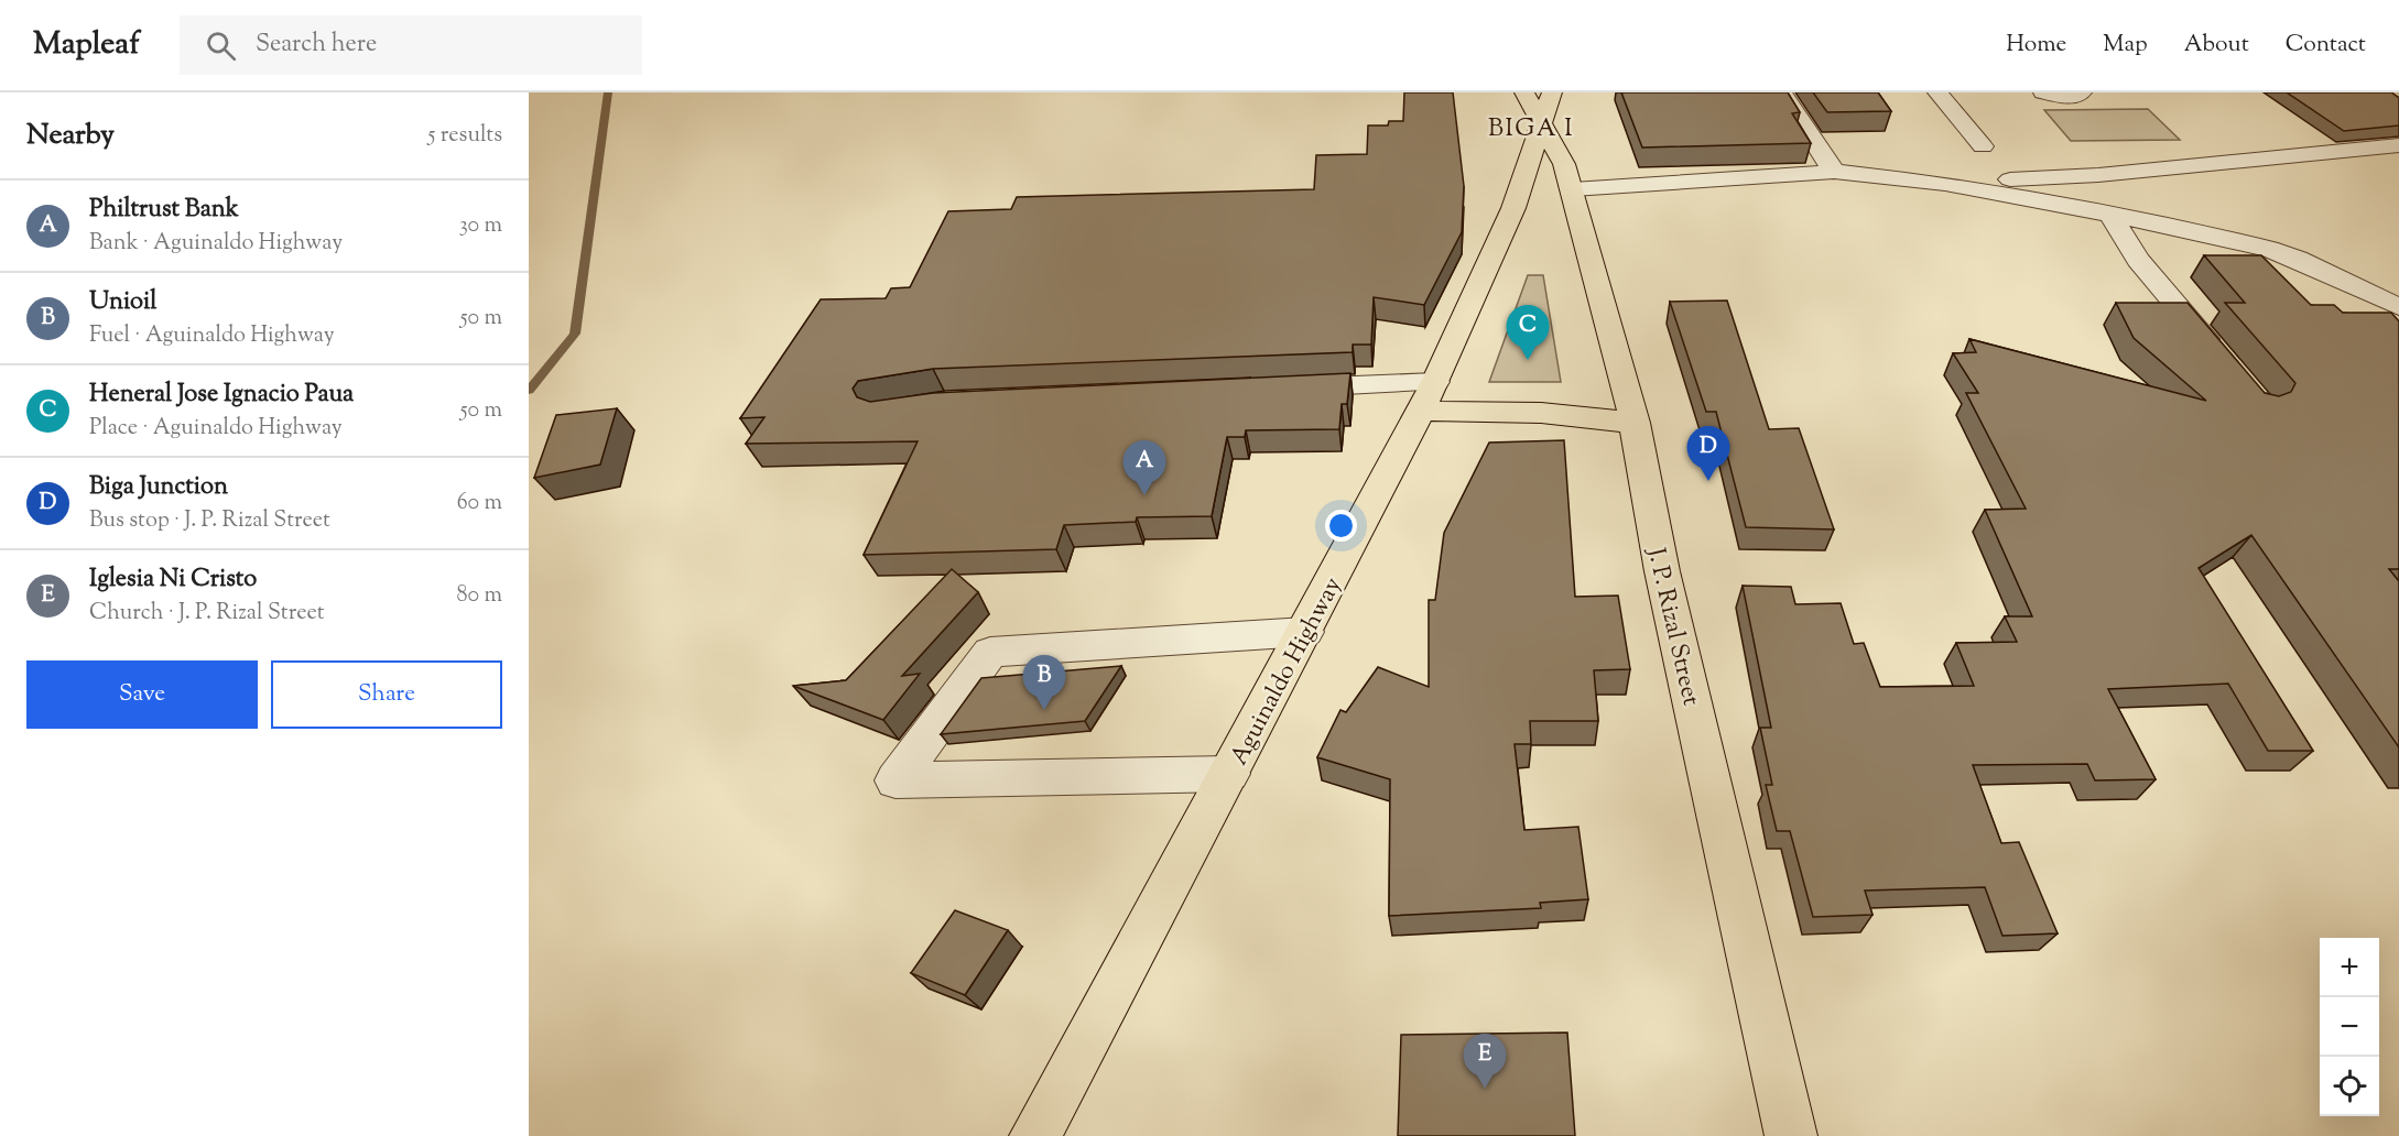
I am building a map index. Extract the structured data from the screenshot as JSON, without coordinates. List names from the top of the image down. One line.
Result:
{"streets":{"main road":["J. P. Rizal Street","Aguinaldo Highway"]},"crossings":[["J. P. Rizal Street","Aguinaldo Highway"]],"districts":["BIGA I"],"page":{"header":"Mapleaf","search":"Search here","nav":["Home","Map","About","Contact"],"heading":["Nearby","5 results"],"list":[{"mark":"A","name":"Philtrust Bank","note":"Bank · Aguinaldo Highway","value":"30 m"},{"mark":"B","name":"Unioil","note":"Fuel · Aguinaldo Highway","value":"50 m"},{"mark":"C","name":"Heneral Jose Ignacio Paua","note":"Place · Aguinaldo Highway","value":"50 m"},{"mark":"D","name":"Biga Junction","note":"Bus stop · J. P. Rizal Street","value":"60 m"},{"mark":"E","name":"Iglesia Ni Cristo","note":"Church · J. P. Rizal Street","value":"80 m"}],"pins":["C","D","A","B","E"],"buttons":["Save","Share"],"map_buttons":["+","−"]}}
